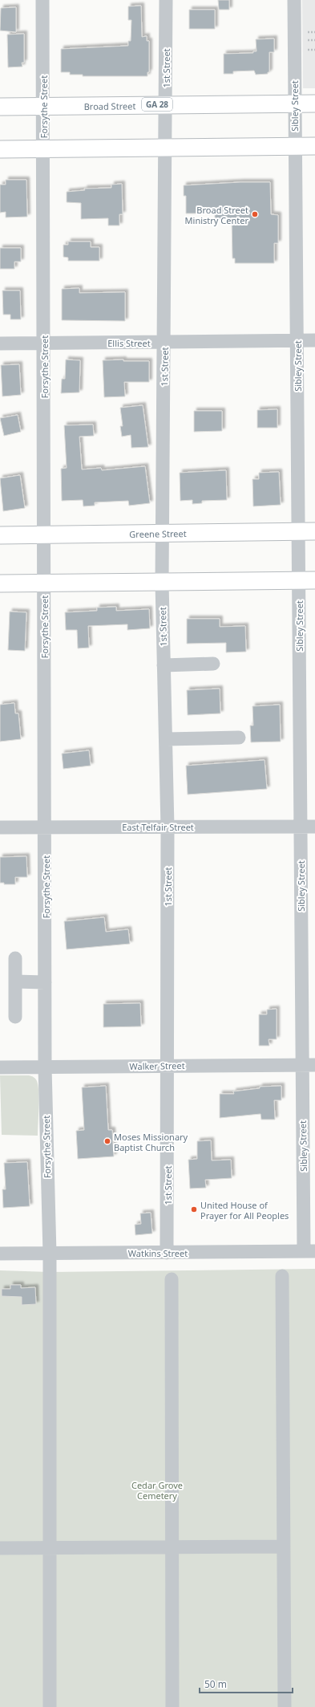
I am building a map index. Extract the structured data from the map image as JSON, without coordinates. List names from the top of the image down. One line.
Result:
{"streets":{"main road":["GA 28","Broad Street","Greene Street"],"street":["1st Street","Sibley Street","Forsythe Street","Ellis Street","East Telfair Street","Walker Street","Watkins Street"]},"crossings":[["1st Street","Broad Street"],["1st Street","Ellis Street"],["1st Street","Greene Street"],["1st Street","East Telfair Street"],["1st Street","Walker Street"],["1st Street","Watkins Street"],["Broad Street","Sibley Street"],["Broad Street","Forsythe Street"],["Sibley Street","Ellis Street"],["Sibley Street","Greene Street"],["Sibley Street","East Telfair Street"],["Sibley Street","Walker Street"],["Sibley Street","Watkins Street"],["Forsythe Street","Ellis Street"],["Forsythe Street","Greene Street"],["Forsythe Street","East Telfair Street"],["Forsythe Street","Walker Street"],["Forsythe Street","Watkins Street"]],"parks":["Cedar Grove Cemetery"],"places":["Broad Street Ministry Center","Moses Missionary Baptist Church","United House of Prayer for All Peoples"],"scale_bar":"50 m"}
